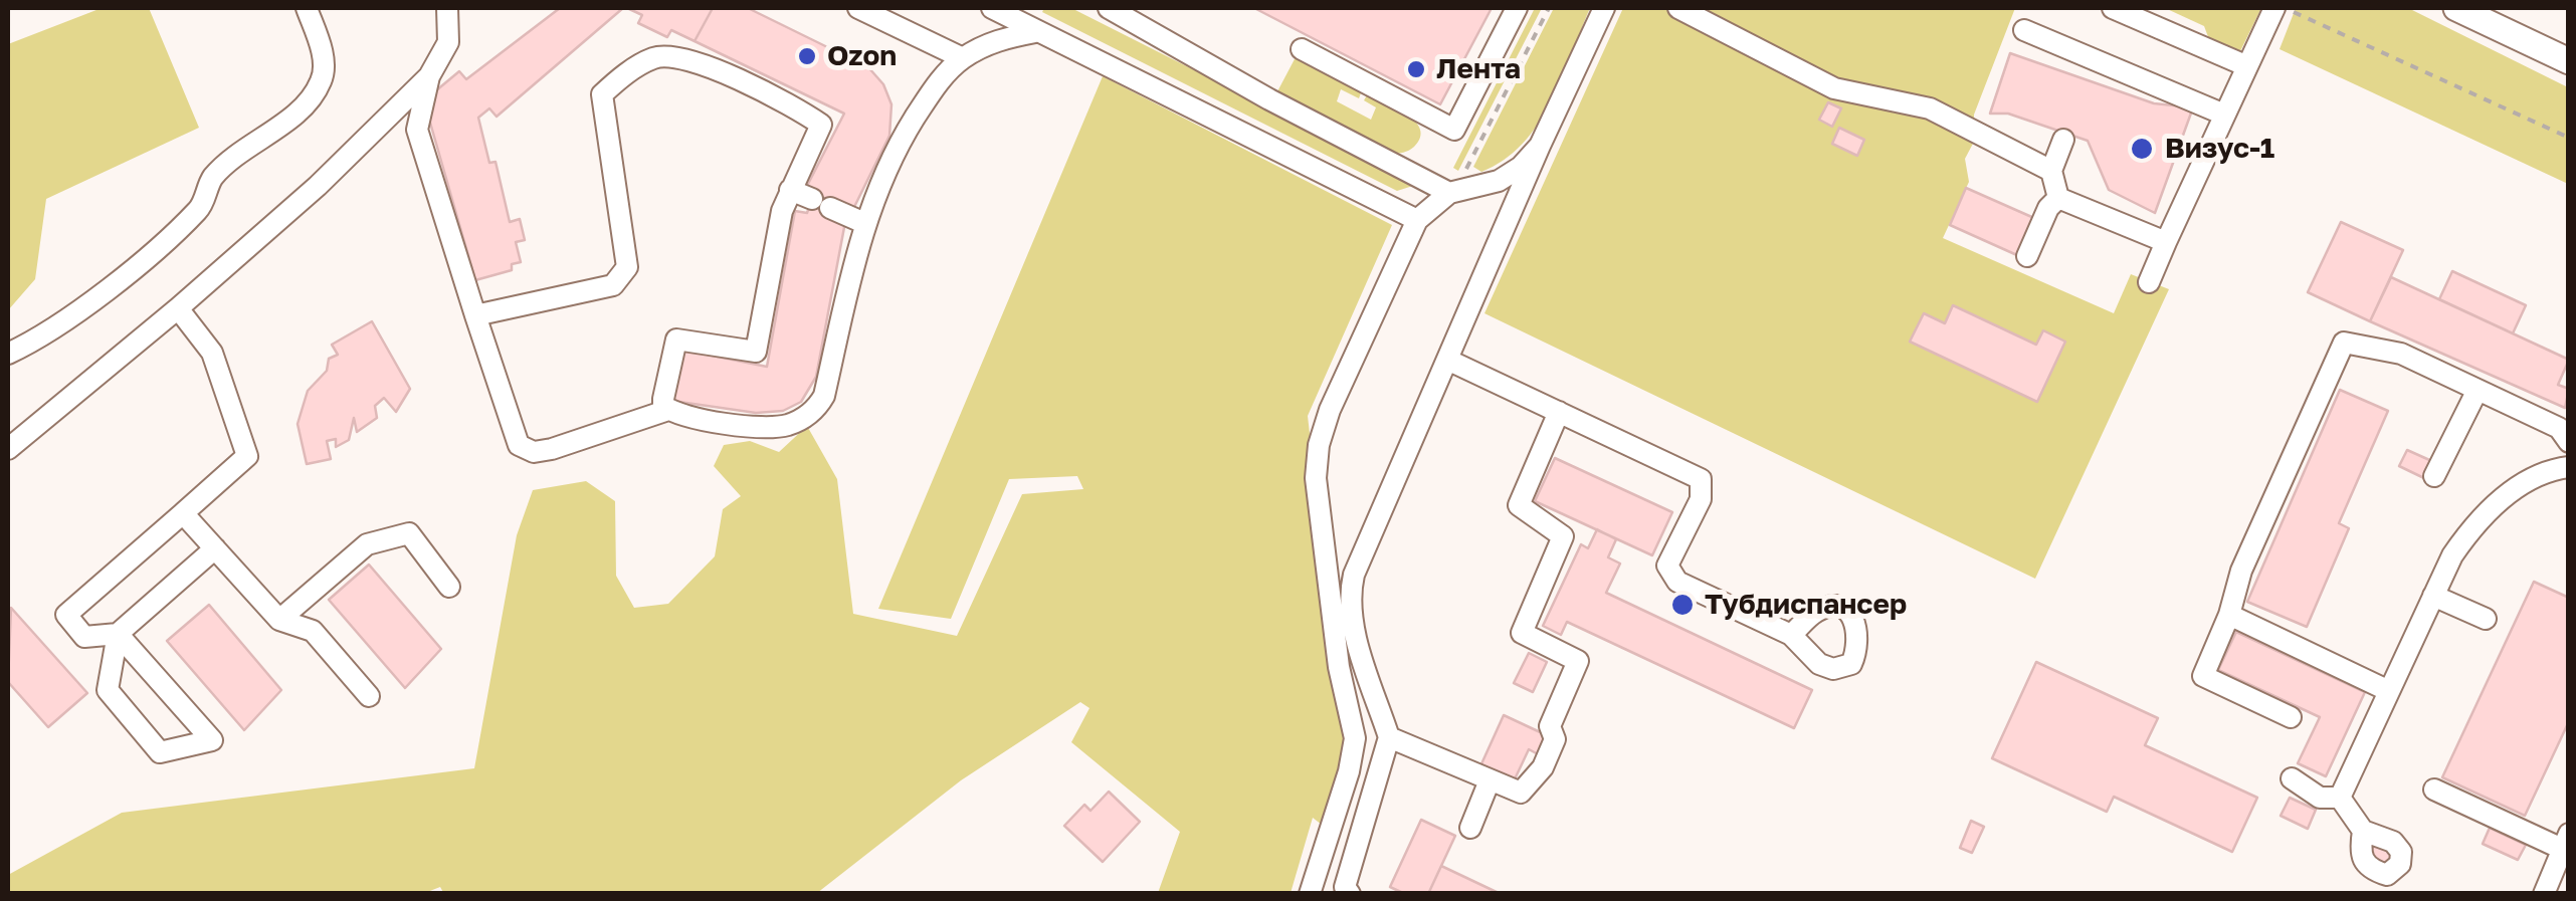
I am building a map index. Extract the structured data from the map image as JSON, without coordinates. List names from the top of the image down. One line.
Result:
{"places":["Ozon","Лента","Визус-1","Тубдиспансер"]}
